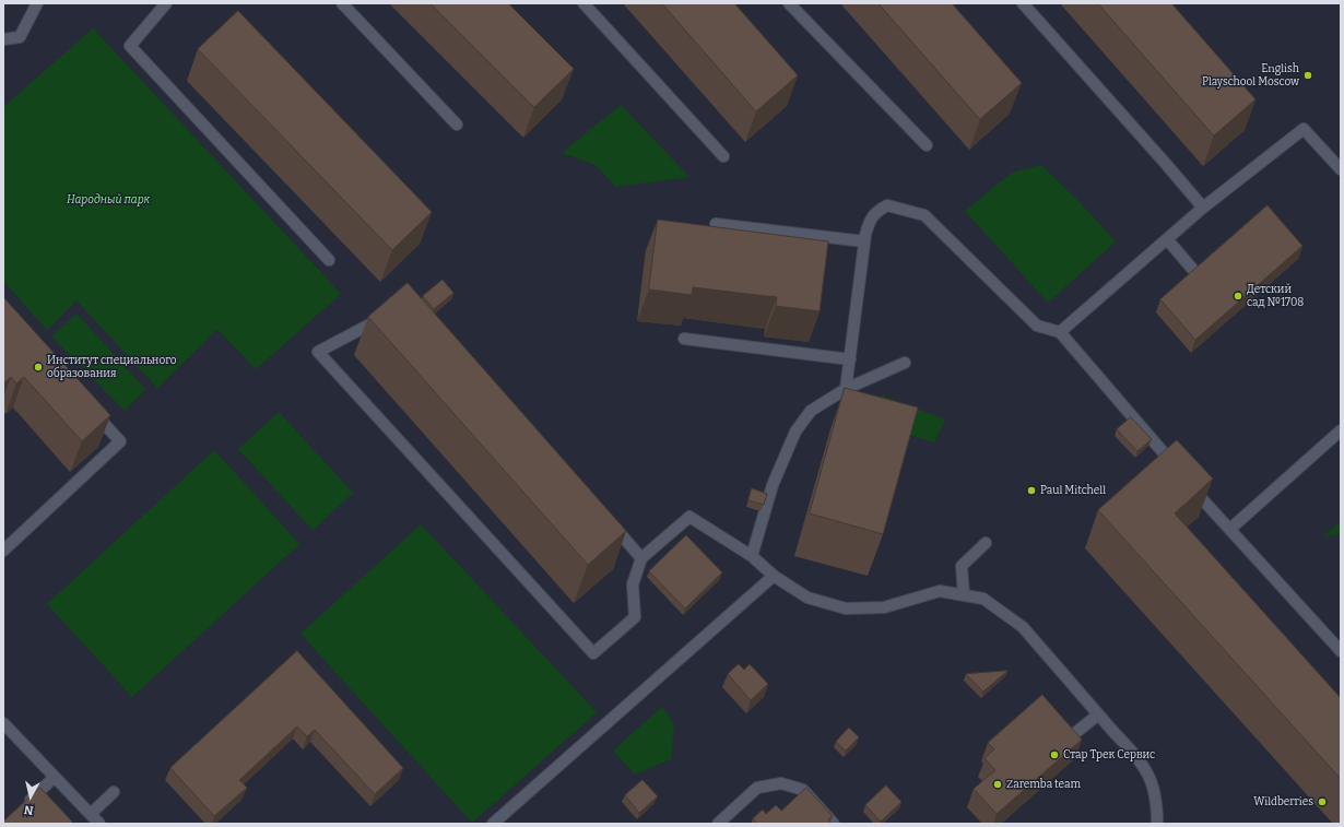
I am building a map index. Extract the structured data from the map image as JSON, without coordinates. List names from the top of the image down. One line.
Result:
{"parks":["Народный парк"],"places":["English Playschool Moscow","Детский сад №1708","Институт специального образования","Paul Mitchell","Стар Трек Сервис","Zaremba team","Wildberries"],"north":"bottom"}
